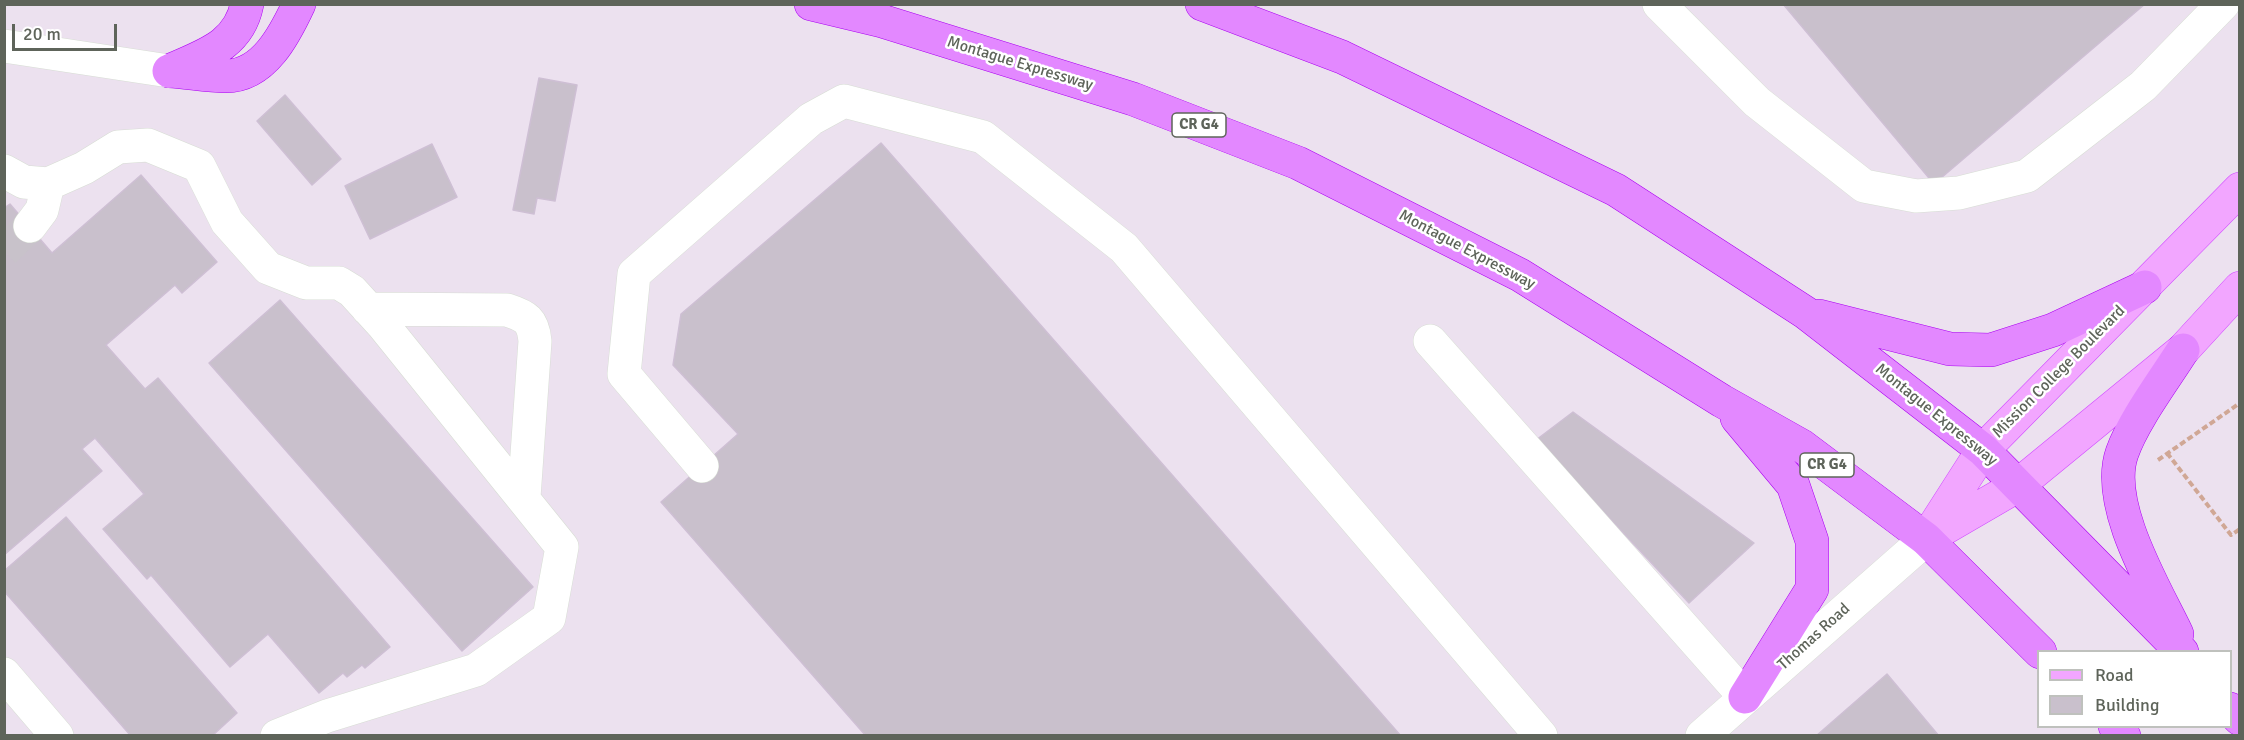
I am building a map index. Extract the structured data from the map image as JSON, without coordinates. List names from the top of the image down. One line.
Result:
{"streets":{"highway":["Montague Expressway","CR G4"],"main road":["Mission College Boulevard"],"street":["Thomas Road"]},"crossings":[["Montague Expressway","Mission College Boulevard"],["Montague Expressway","Thomas Road"],["Mission College Boulevard","Thomas Road"]],"legend":["Road","Building"],"scale_bar":"20 m"}
